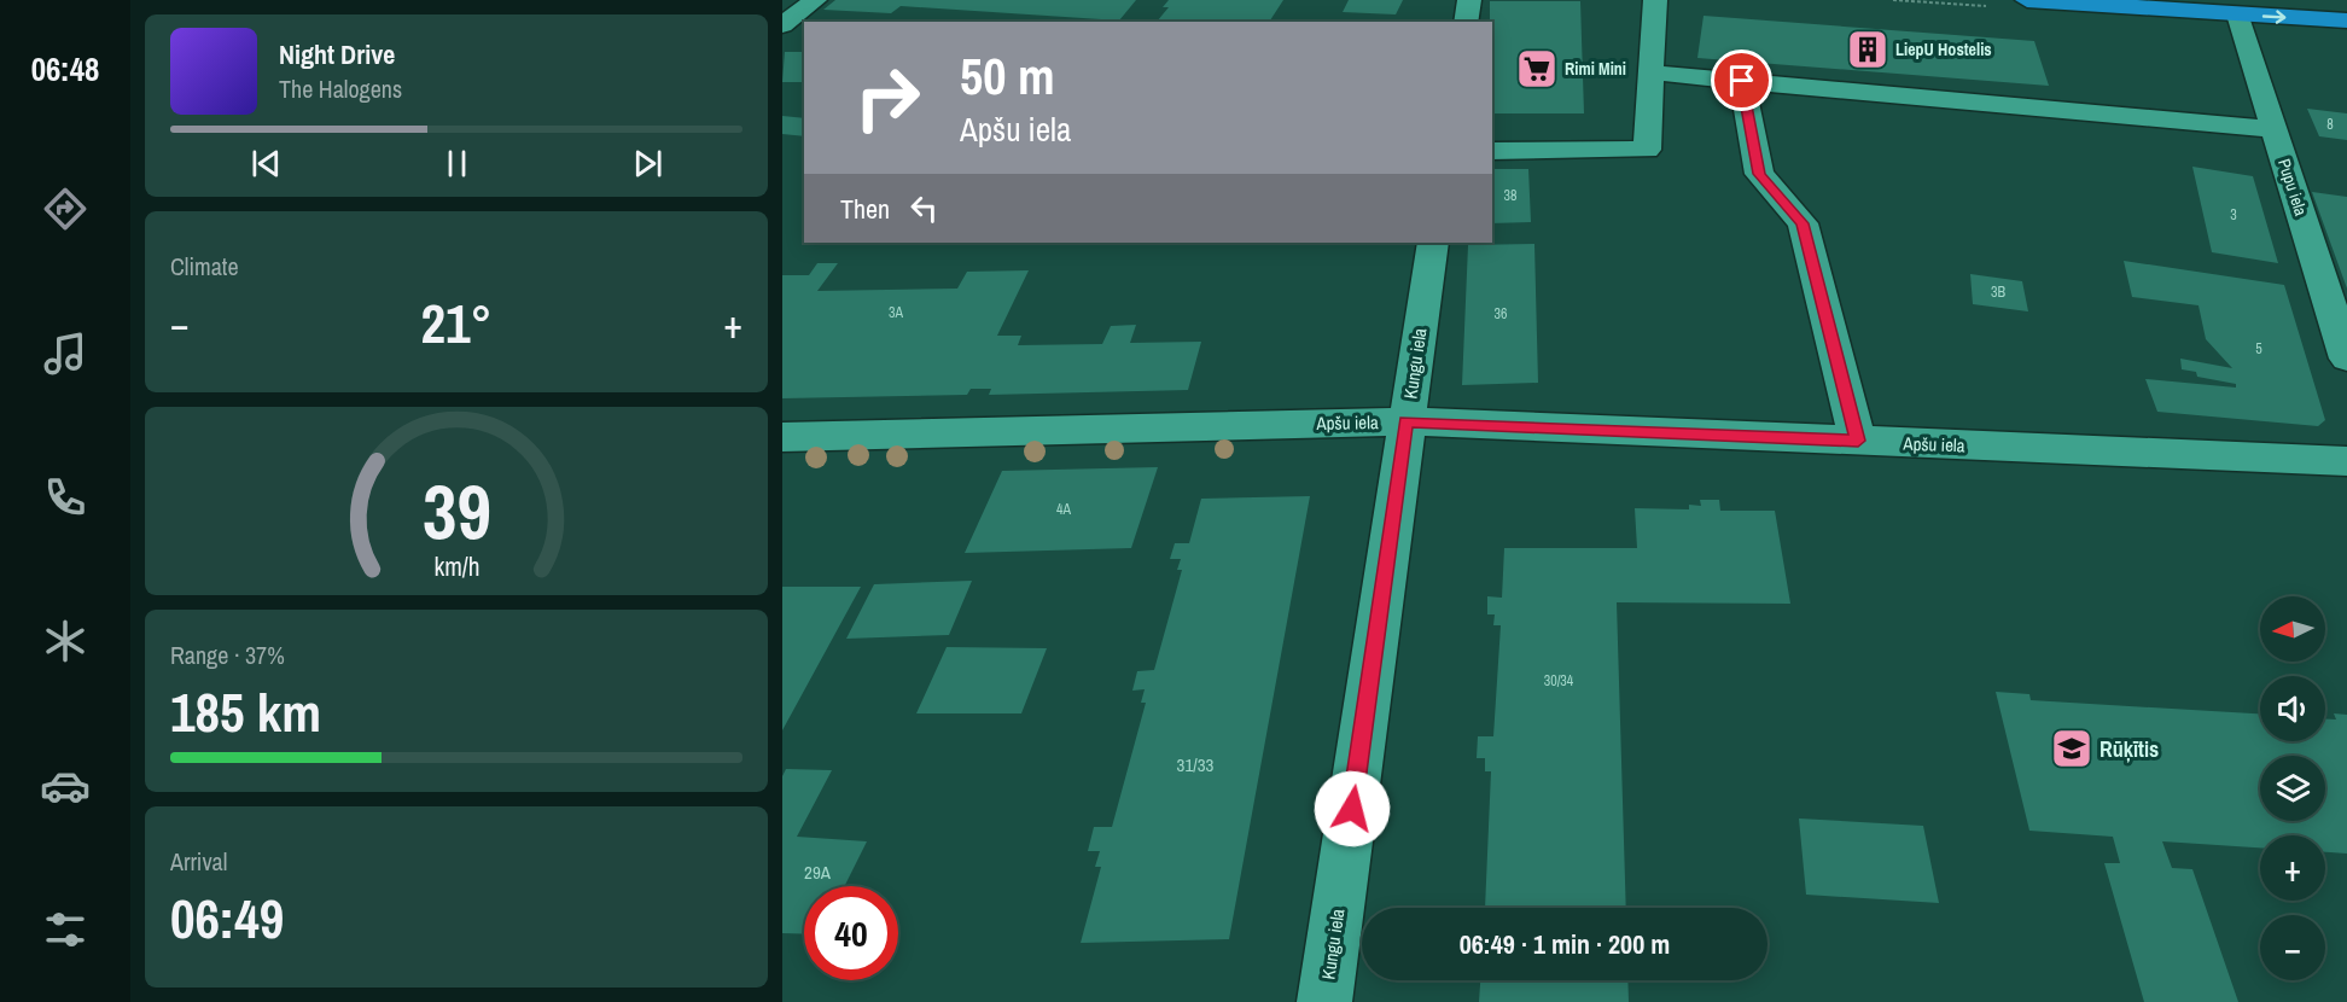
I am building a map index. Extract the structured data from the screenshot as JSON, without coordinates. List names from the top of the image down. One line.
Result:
{"streets":{"street":["Pupu iela","Kungu iela","Apšu iela"]},"crossings":[["Kungu iela","Apšu iela"]],"places":{"building":["LiepU Hostelis"],"supermarket":["Rimi Mini"],"school or university":["Rūķītis"]},"house_numbers":["8","38","3","3B","3A","36","5","4A","30/34","31/33","29A"],"north":"left","page":{"tabs":"06:48","turn":["50 m","Apšu iela"],"song":["Night Drive","The Halogens"],"then":"Then","tile":["Climate",["Range · 37%","185 km"],["Arrival","06:49"]],"heat":["−","21°","+"],"map_buttons":["+","−"],"limit":"40","trip":"06:49 · 1 min · 200 m","gauge":["39","km/h"]}}
